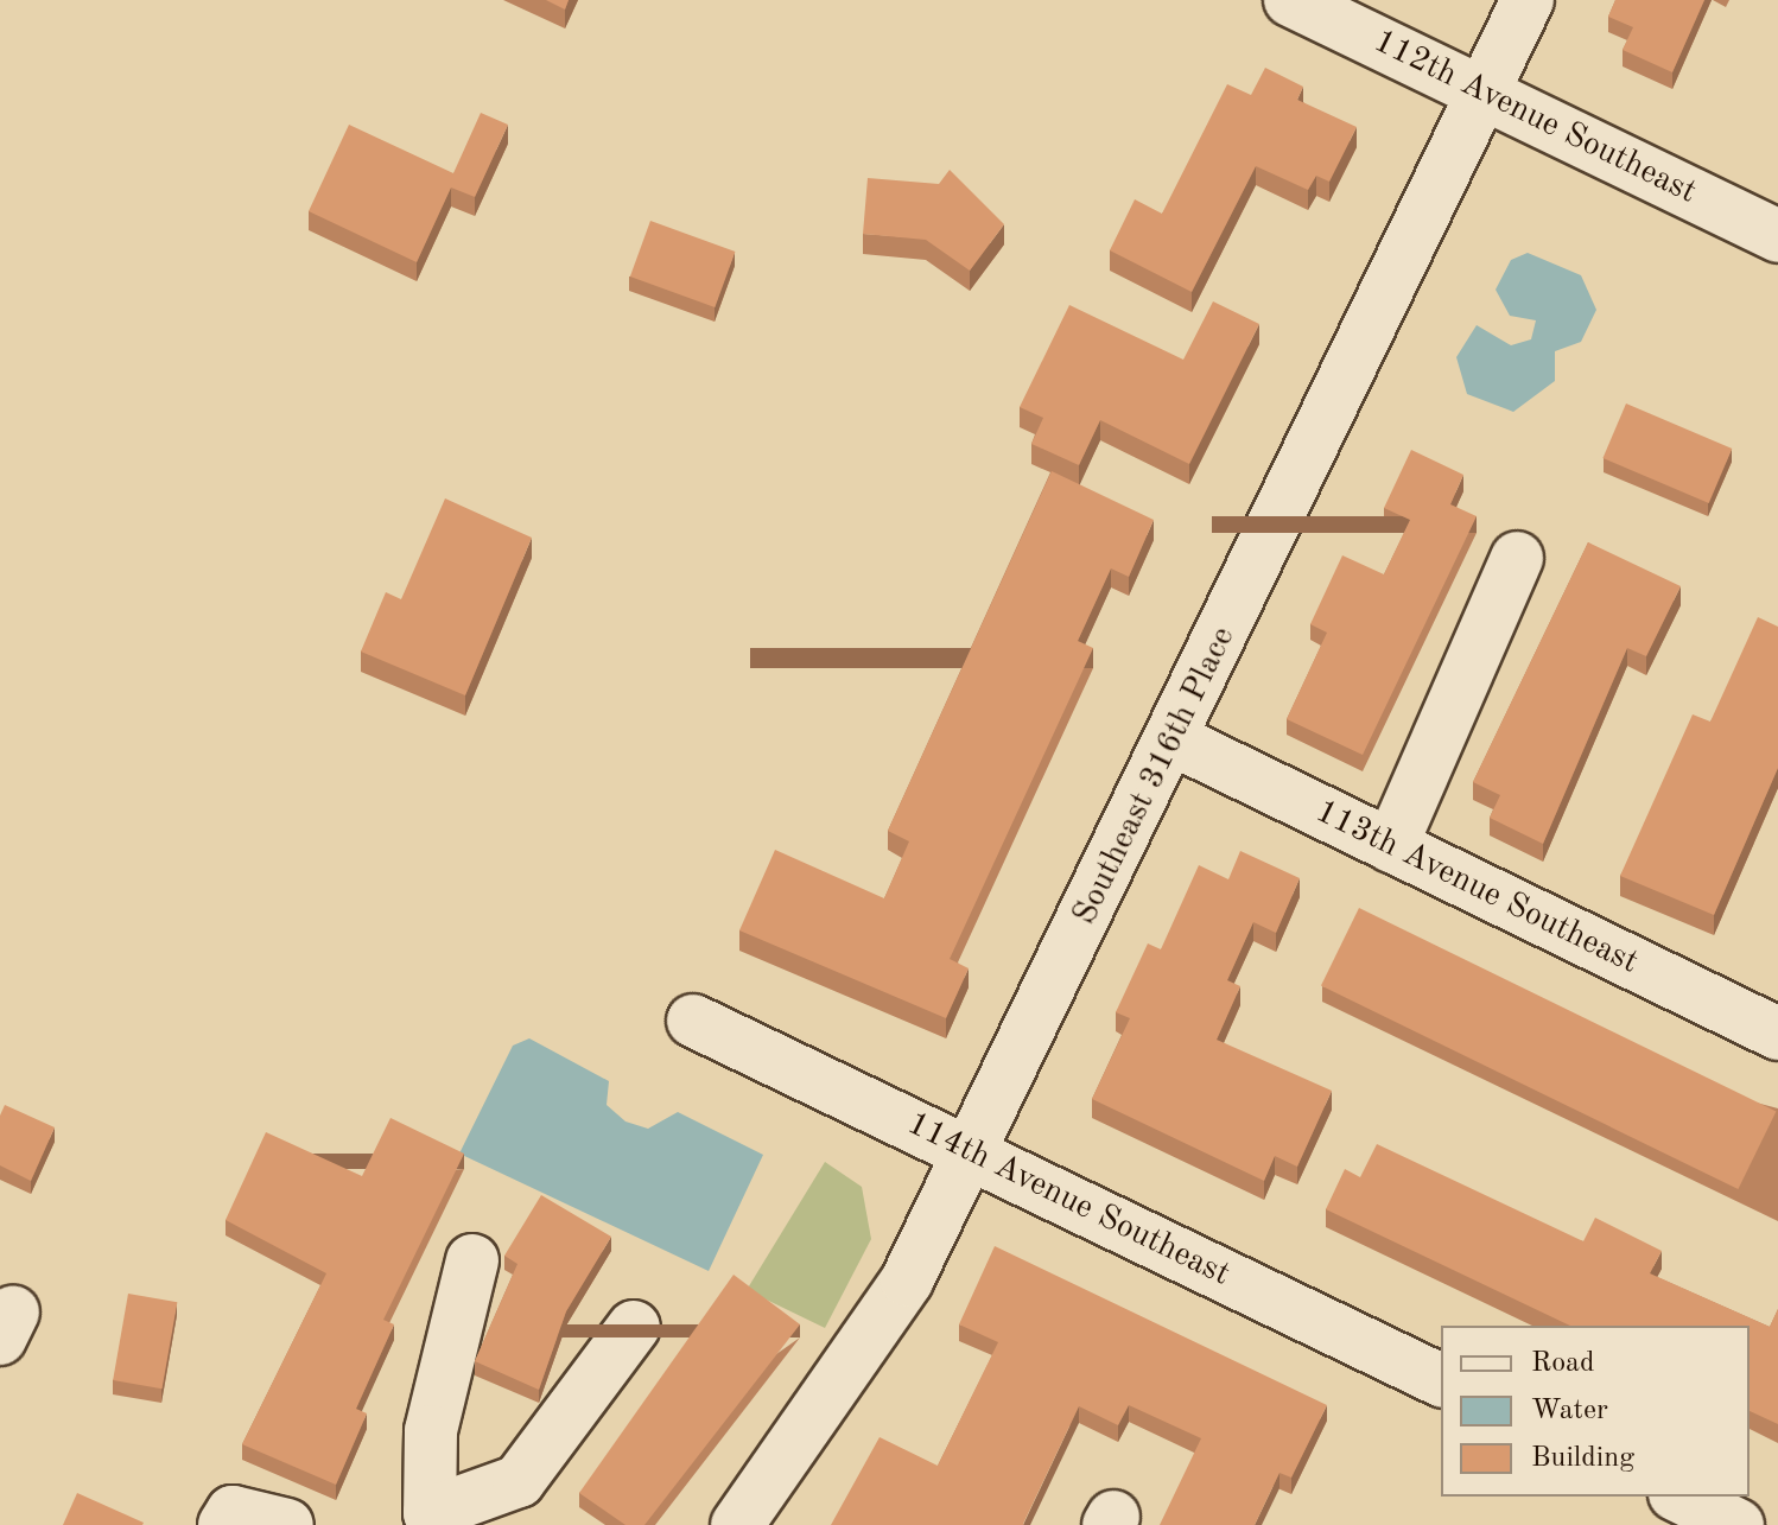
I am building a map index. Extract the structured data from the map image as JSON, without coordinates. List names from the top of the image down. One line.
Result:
{"streets":{"street":["112th Avenue Southeast","Southeast 316th Place","113th Avenue Southeast","114th Avenue Southeast"]},"crossings":[["112th Avenue Southeast","Southeast 316th Place"],["Southeast 316th Place","113th Avenue Southeast"],["Southeast 316th Place","114th Avenue Southeast"]],"legend":["Road","Water","Building"]}
